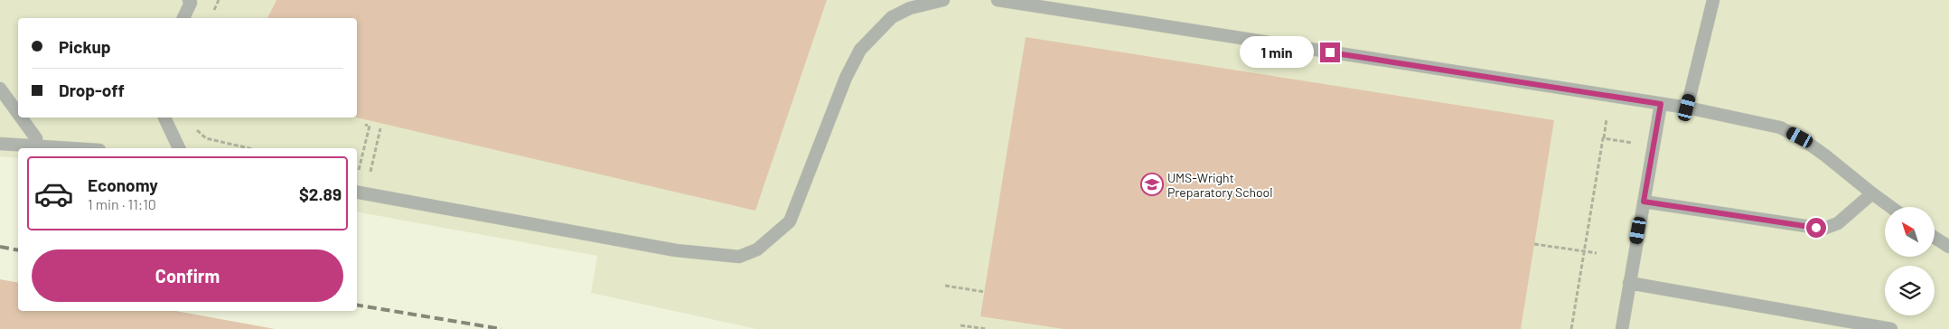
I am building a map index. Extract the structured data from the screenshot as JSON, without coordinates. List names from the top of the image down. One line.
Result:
{"places":{"school or university":["UMS-Wright Preparatory School"]},"north":"top left","page":{"banner":["Pickup","Drop-off"],"bubble":"1 min","list":[{"name":"Economy","note":"1 min · 11:10","value":"$2.89"}],"buttons":"Confirm"}}
